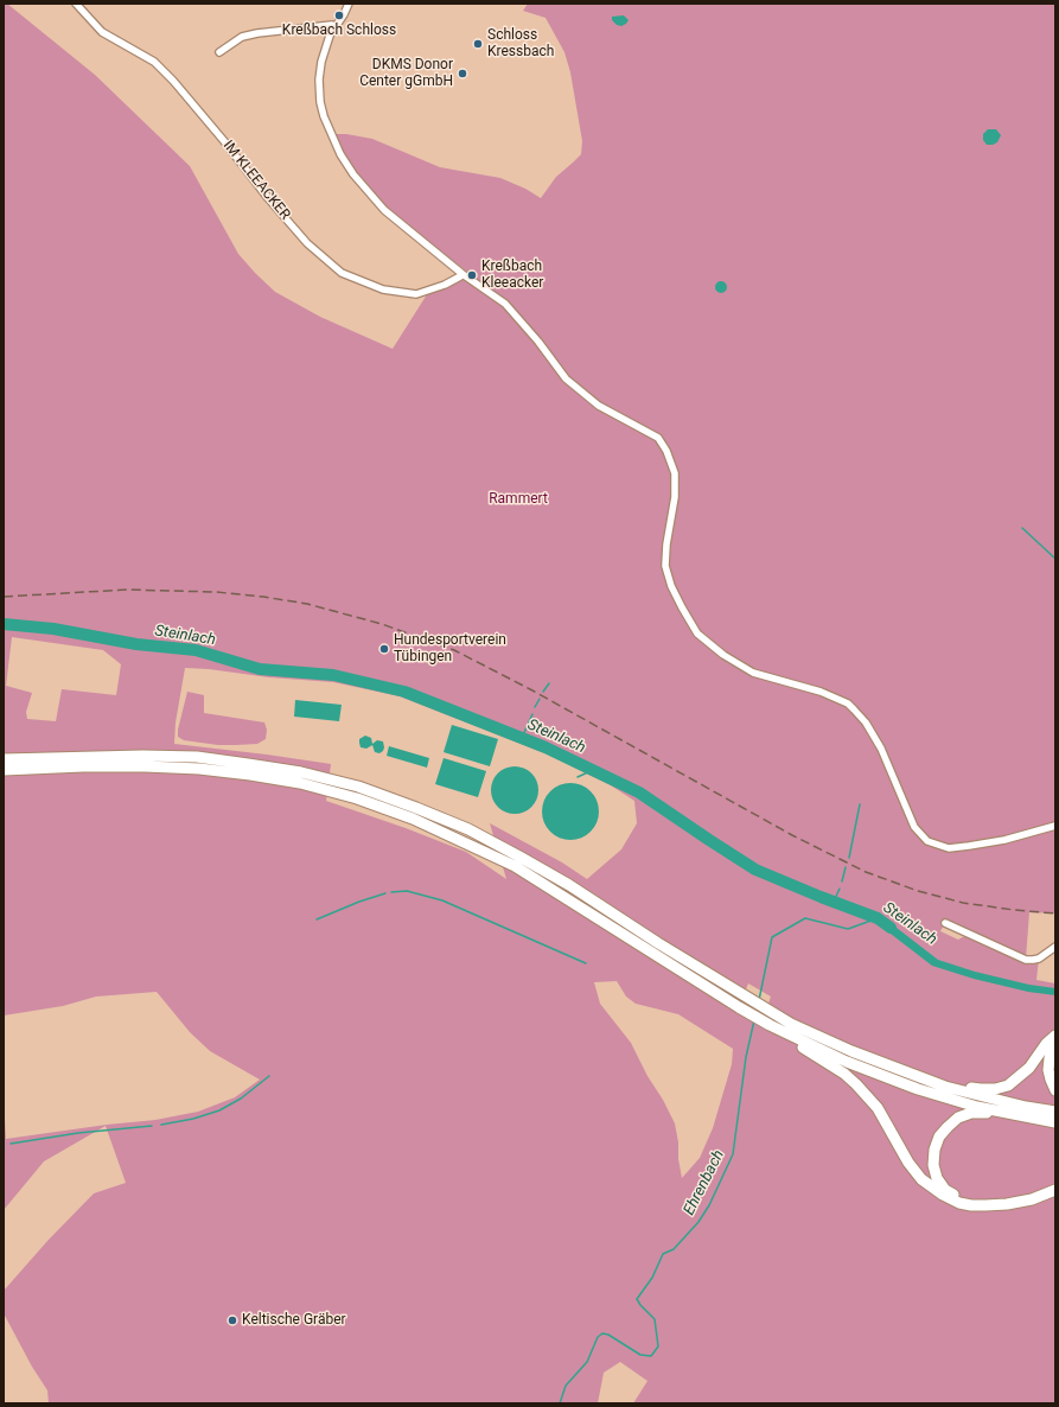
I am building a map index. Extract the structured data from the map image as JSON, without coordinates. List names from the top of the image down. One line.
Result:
{"streets":{"street":["IM KLEEACKER"]},"water":["Steinlach","Ehrenbach"],"parks":["Rammert"],"places":["Kreßbach Schloss","Schloss Kressbach","DKMS Donor Center gGmbH","Kreßbach Kleeacker","Hundesportverein Tübingen","Keltische Gräber"]}
